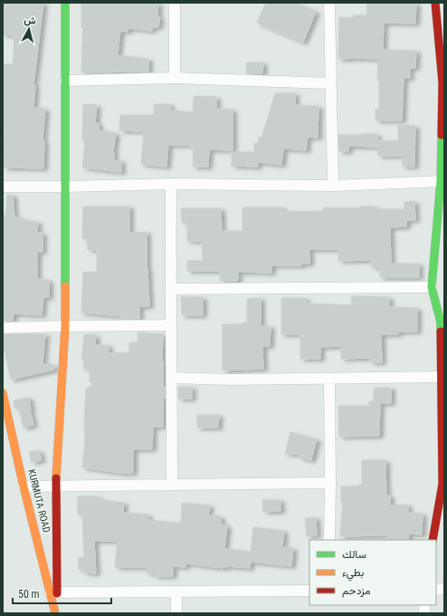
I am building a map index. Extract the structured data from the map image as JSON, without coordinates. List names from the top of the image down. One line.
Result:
{"streets":{"street":["KURMUTA ROAD"]},"legend":["سالك","بطيء","مزدحم"],"scale_bar":"50 m","north":"top"}
